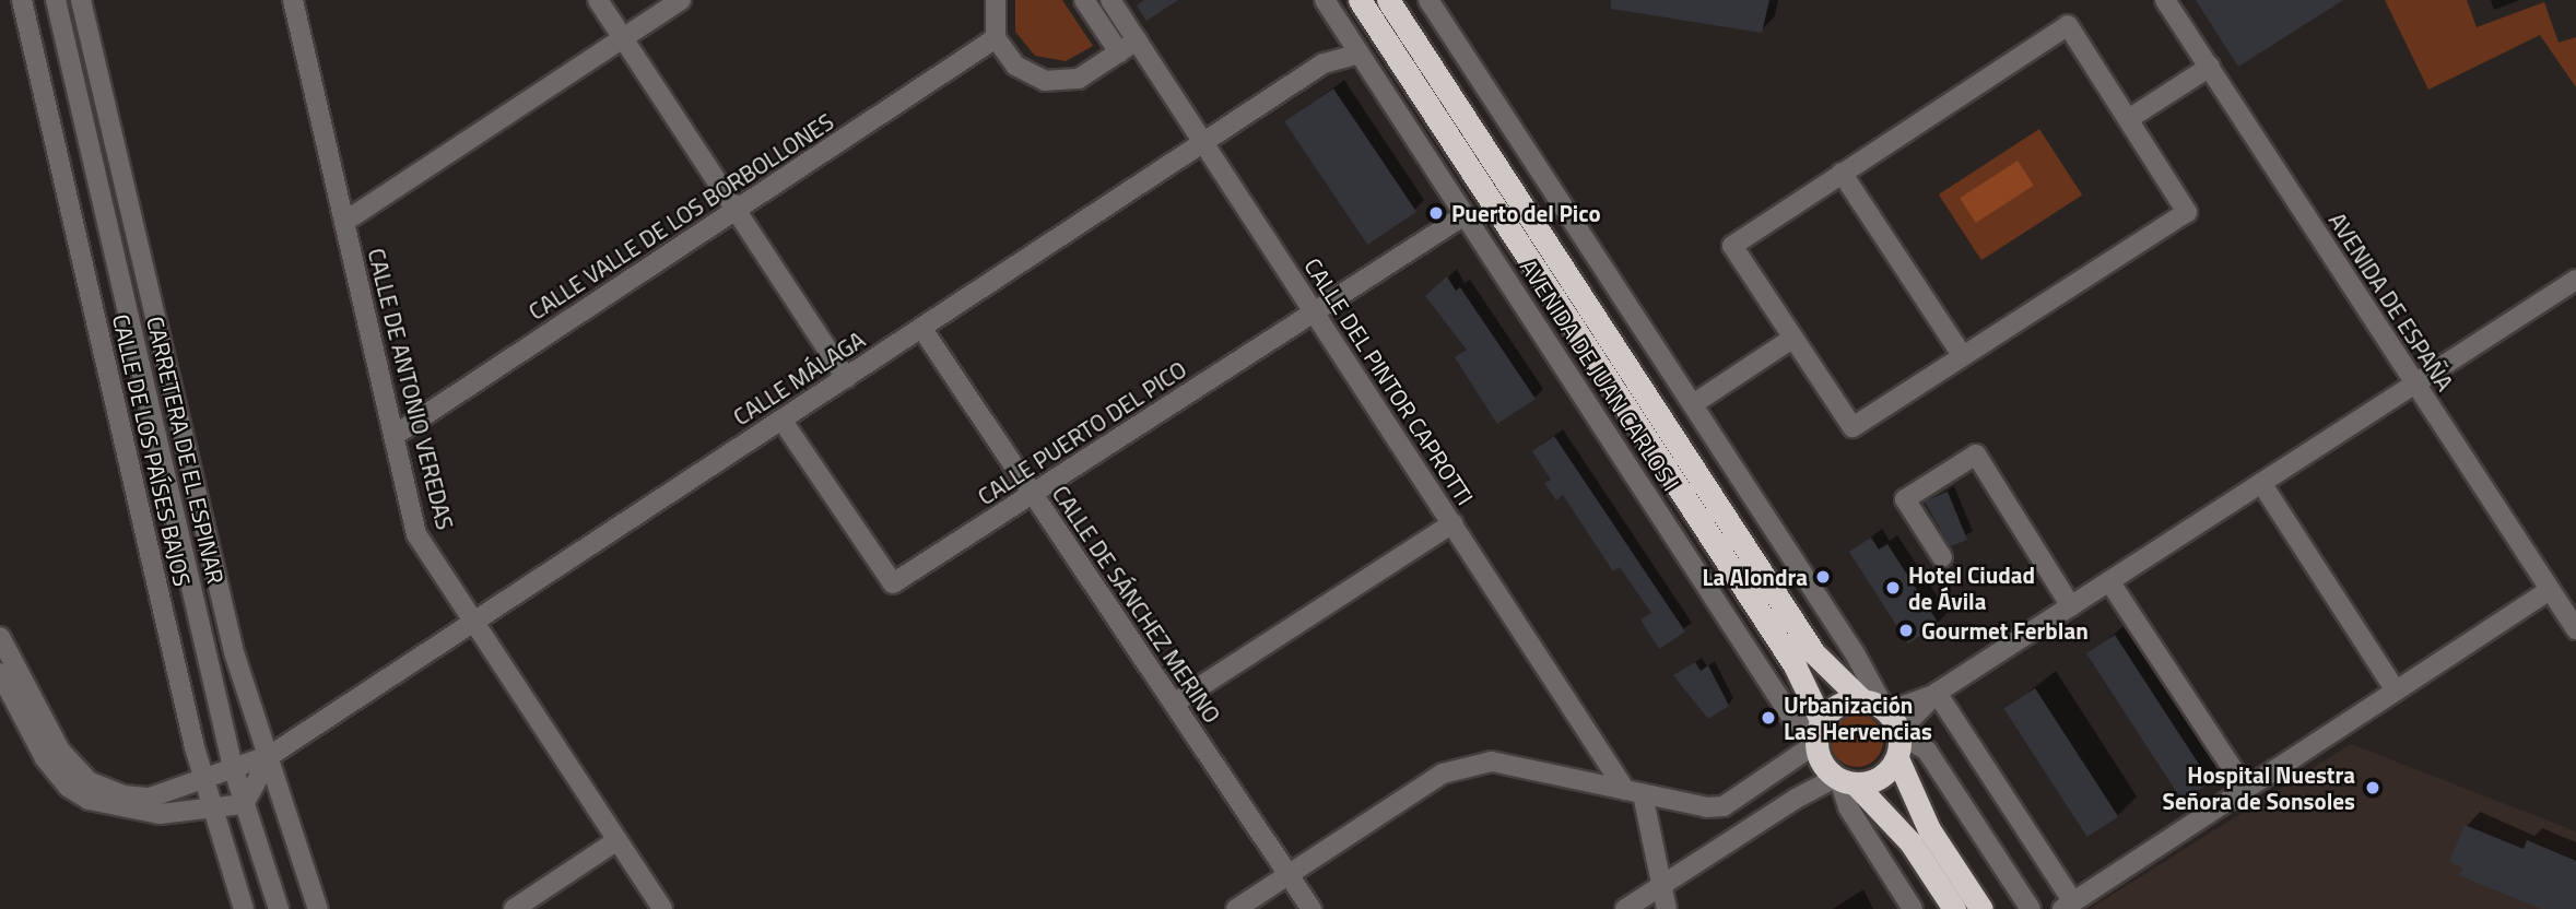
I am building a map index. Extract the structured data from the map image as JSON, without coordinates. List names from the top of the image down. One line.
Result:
{"streets":{"highway":["AVENIDA DE JUAN CARLOS I"],"street":["CALLE VALLE DE LOS BORBOLLONES","AVENIDA DE ESPAÑA","CALLE MÁLAGA","CALLE DEL PINTOR CAPROTTI","CALLE DE ANTONIO VEREDAS","CALLE PUERTO DEL PICO","CALLE DE LOS PAÍSES BAJOS","CARRETERA DE EL ESPINAR","CALLE DE SÁNCHEZ MERINO"]},"crossings":[["CALLE VALLE DE LOS BORBOLLONES","CALLE DE ANTONIO VEREDAS"],["AVENIDA DE JUAN CARLOS I","CALLE MÁLAGA"],["AVENIDA DE JUAN CARLOS I","CALLE PUERTO DEL PICO"],["CALLE MÁLAGA","CALLE DEL PINTOR CAPROTTI"],["CALLE MÁLAGA","CALLE DE ANTONIO VEREDAS"],["CALLE MÁLAGA","CALLE PUERTO DEL PICO"],["CALLE MÁLAGA","CALLE DE LOS PAÍSES BAJOS"],["CALLE MÁLAGA","CARRETERA DE EL ESPINAR"],["CALLE MÁLAGA","CALLE DE SÁNCHEZ MERINO"],["CALLE DEL PINTOR CAPROTTI","CALLE PUERTO DEL PICO"],["CALLE PUERTO DEL PICO","CALLE DE SÁNCHEZ MERINO"]],"places":["Puerto del Pico","La Alondra","Hotel Ciudad de Ávila","Gourmet Ferblan","Urbanización Las Hervencias","Hospital Nuestra Señora de Sonsoles"]}
